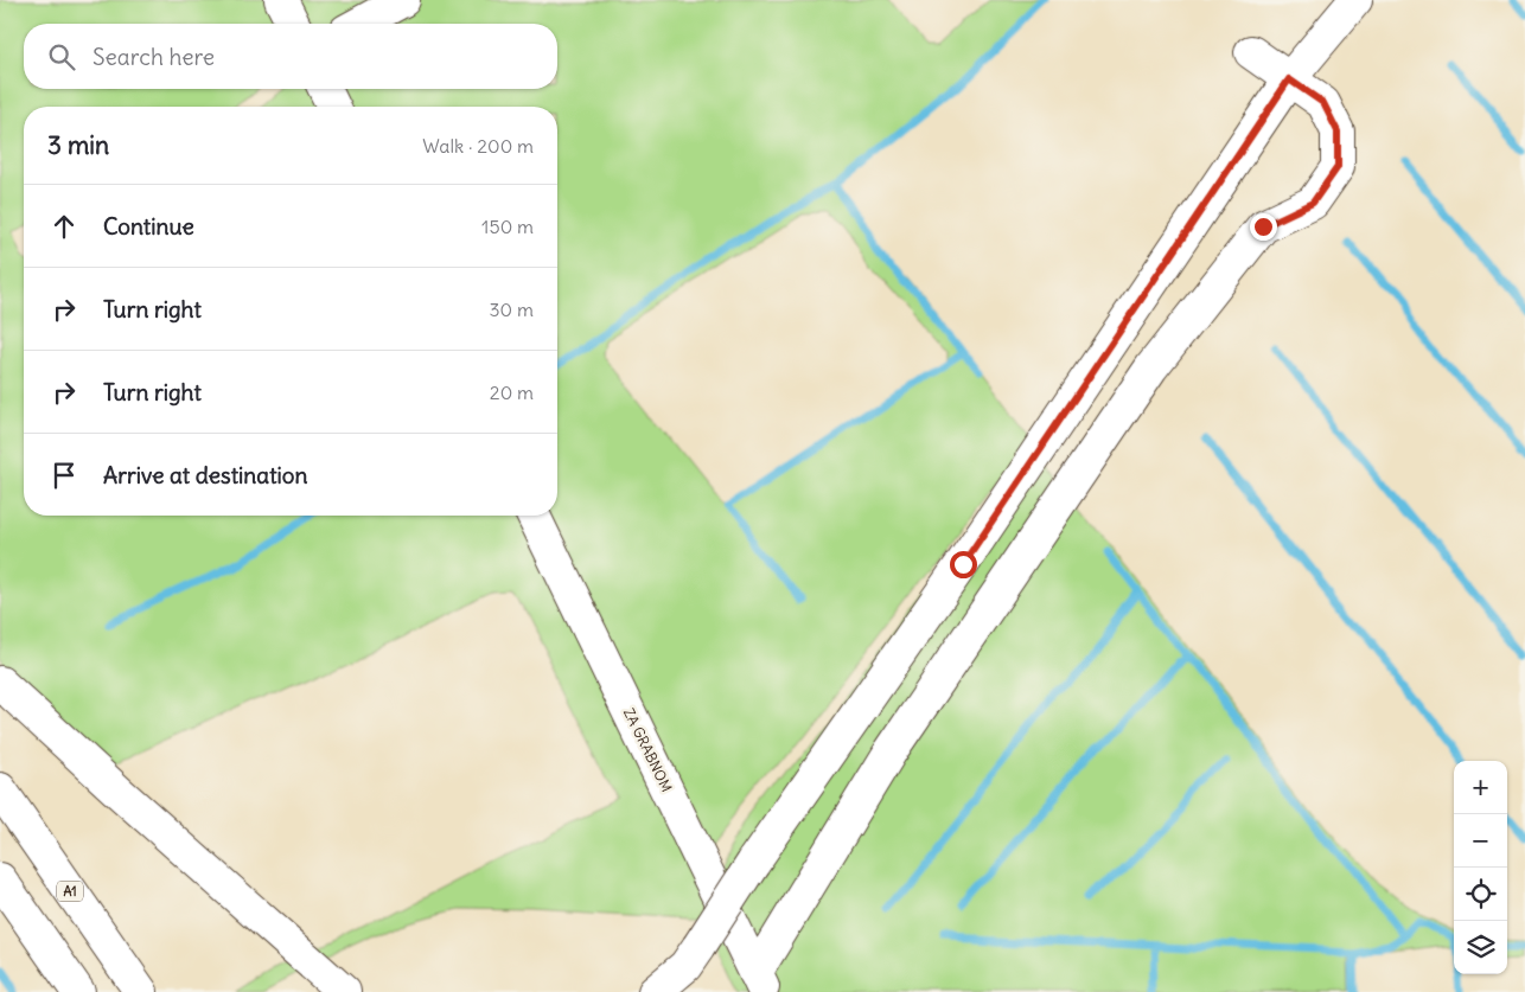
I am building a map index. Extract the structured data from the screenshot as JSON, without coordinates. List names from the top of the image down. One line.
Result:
{"streets":{"main road":["ZA GRABNOM","A1"]},"page":{"search":"Search here","heading":["3 min","Walk · 200 m"],"list":[["Continue","150 m"],["Turn right","30 m"],["Turn right","20 m"],"Arrive at destination"],"map_buttons":["+","−"]}}
